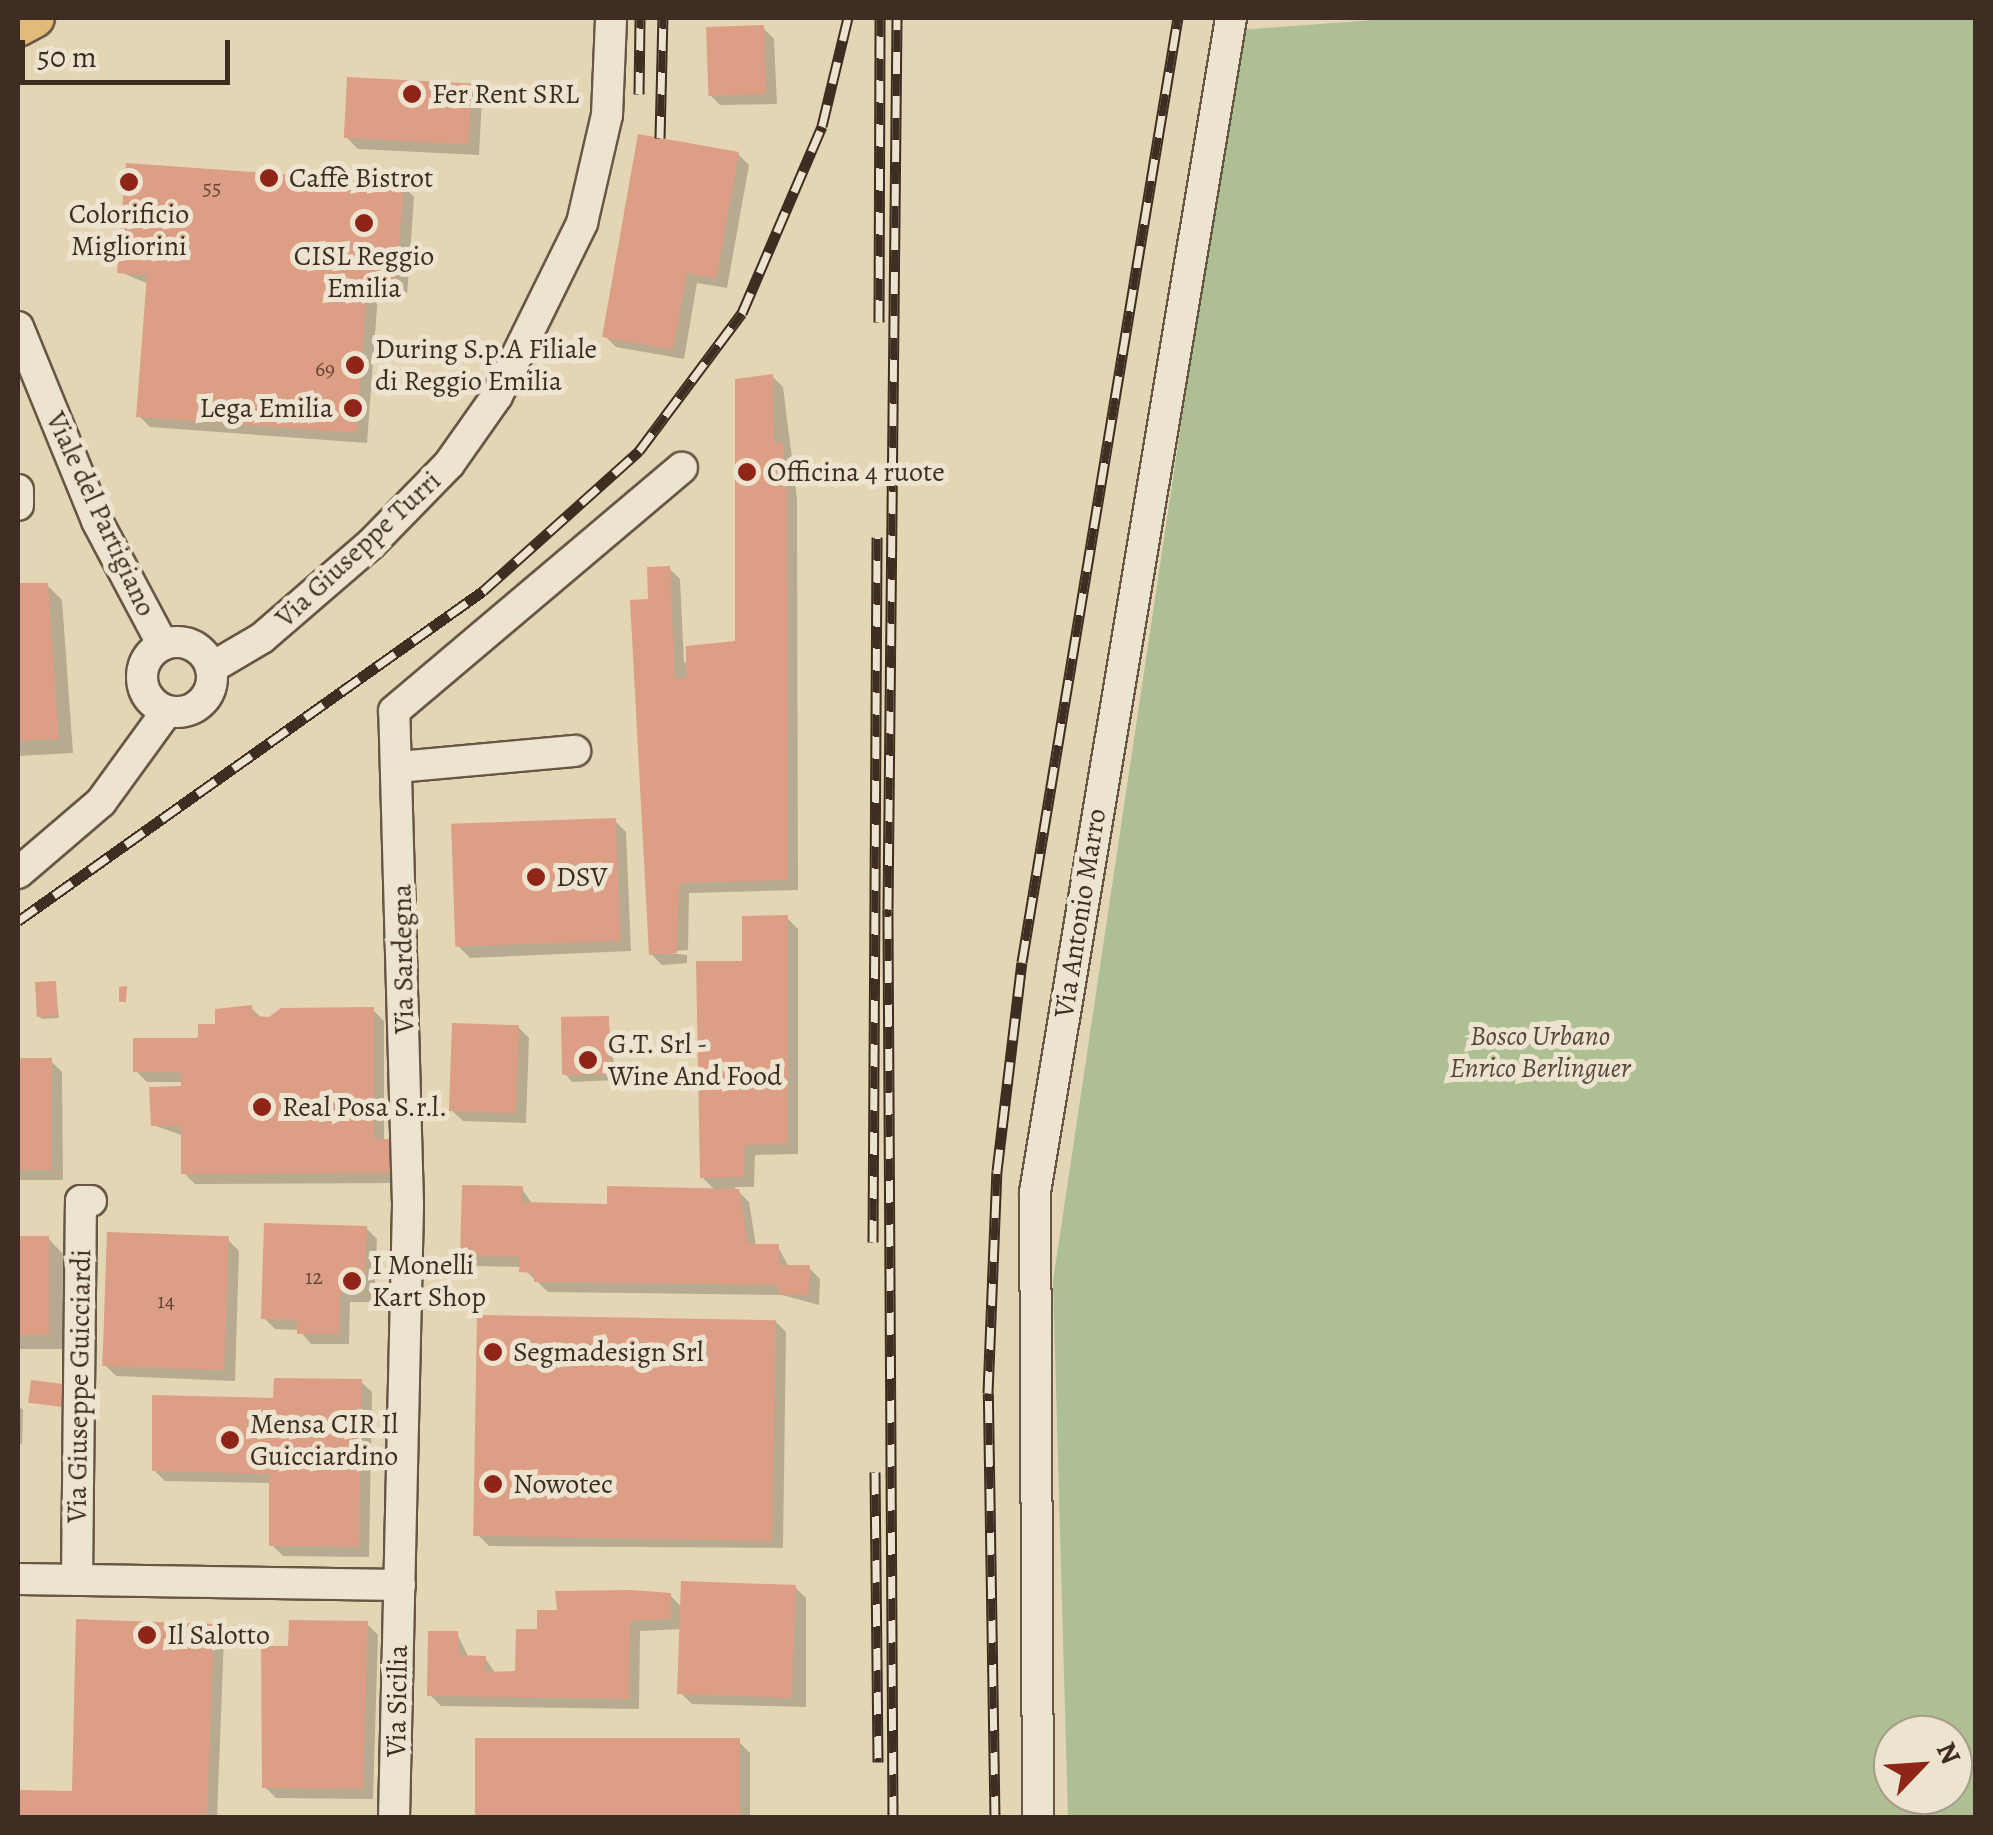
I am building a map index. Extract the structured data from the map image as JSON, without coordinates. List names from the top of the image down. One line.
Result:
{"streets":{"street":["Viale del Partigiano","Via Giuseppe Turri","Via Antonio Marro","Via Sardegna","Via Giuseppe Guicciardi","Via Sicilia"]},"crossings":[["Viale del Partigiano","Via Giuseppe Turri"],["Via Sardegna","Via Sicilia"]],"parks":["Bosco Urbano Enrico Berlinguer"],"places":["Fer Rent SRL","Caffè Bistrot","Colorificio Migliorini","CISL Reggio Emilia","During S.p.A Filiale di Reggio Emilia","Lega Emilia","Officina 4 ruote","DSV","G.T. Srl - Wine And Food","Real Posa S.r.l.","I Monelli Kart Shop","Segmadesign Srl","Mensa CIR Il Guicciardino","Nowotec","Il Salotto"],"house_numbers":["55","69","12","14"],"scale_bar":"50 m","north":"top right"}
